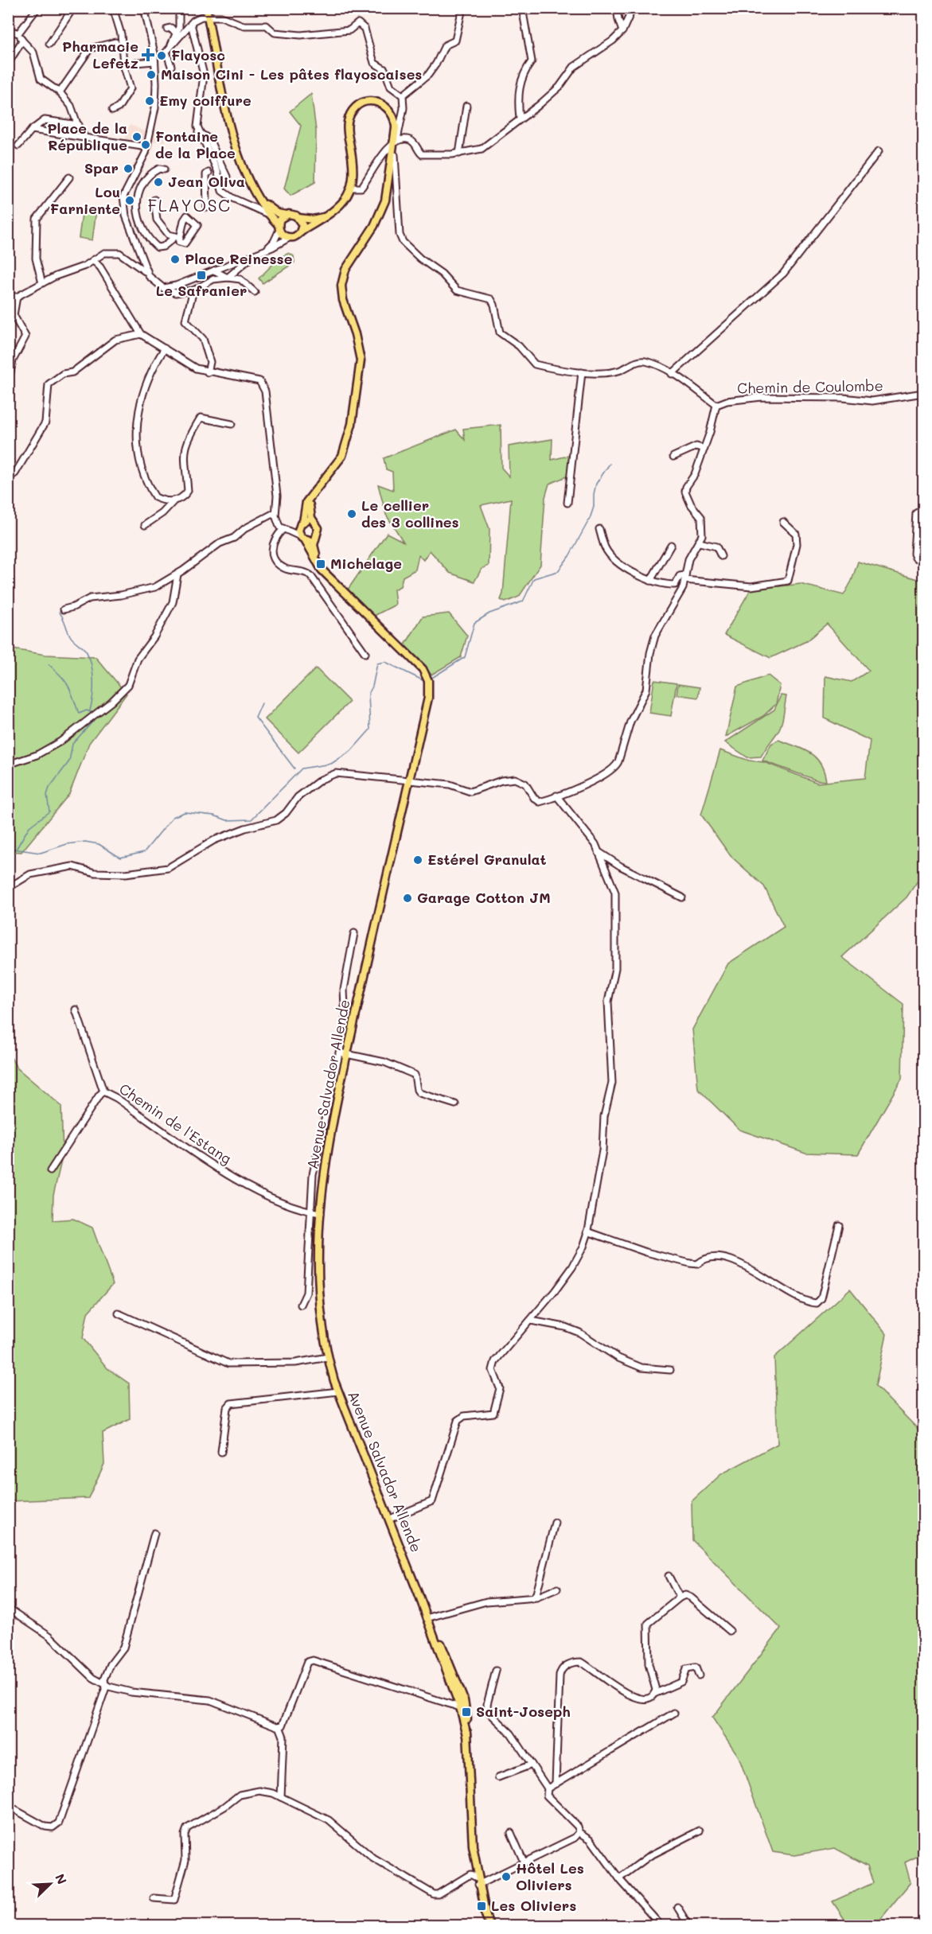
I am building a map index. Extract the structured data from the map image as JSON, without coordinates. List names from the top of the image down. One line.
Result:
{"streets":{"main road":["Avenue Salvador Allende"],"street":["Chemin de Coulombe","Chemin de l'Estang"]},"crossings":[["Avenue Salvador Allende","Chemin de l'Estang"]],"districts":["FLAYOSC"],"places":{"health":["Pharmacie Lefetz"],"other":["Flayosc","Maison Cini - Les pâtes flayoscaises","Emy coiffure","Place de la République","Fontaine de la Place","Spar","Jean Oliva","Lou Farniente","Place Reinesse","Le cellier des 3 collines","Estérel Granulat","Garage Cotton JM","Hôtel Les Oliviers"],"transit":["Le Safranier","Michelage","Saint-Joseph","Les Oliviers"]},"north":"top right"}
